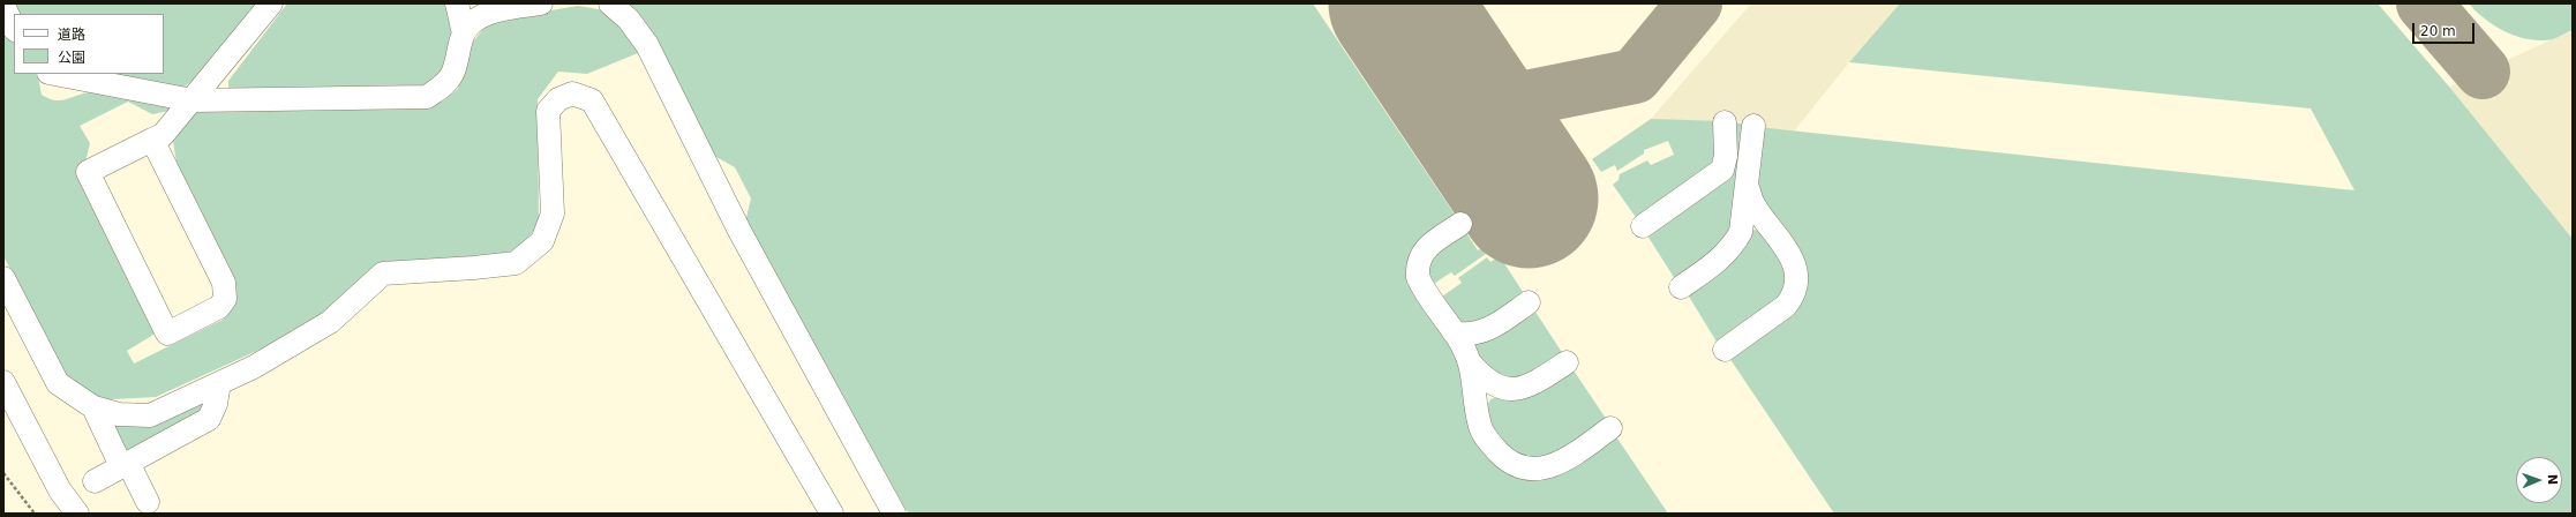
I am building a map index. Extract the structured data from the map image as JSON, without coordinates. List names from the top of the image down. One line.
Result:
{"legend":["道路","公園"],"scale_bar":"20 m","north":"right"}
